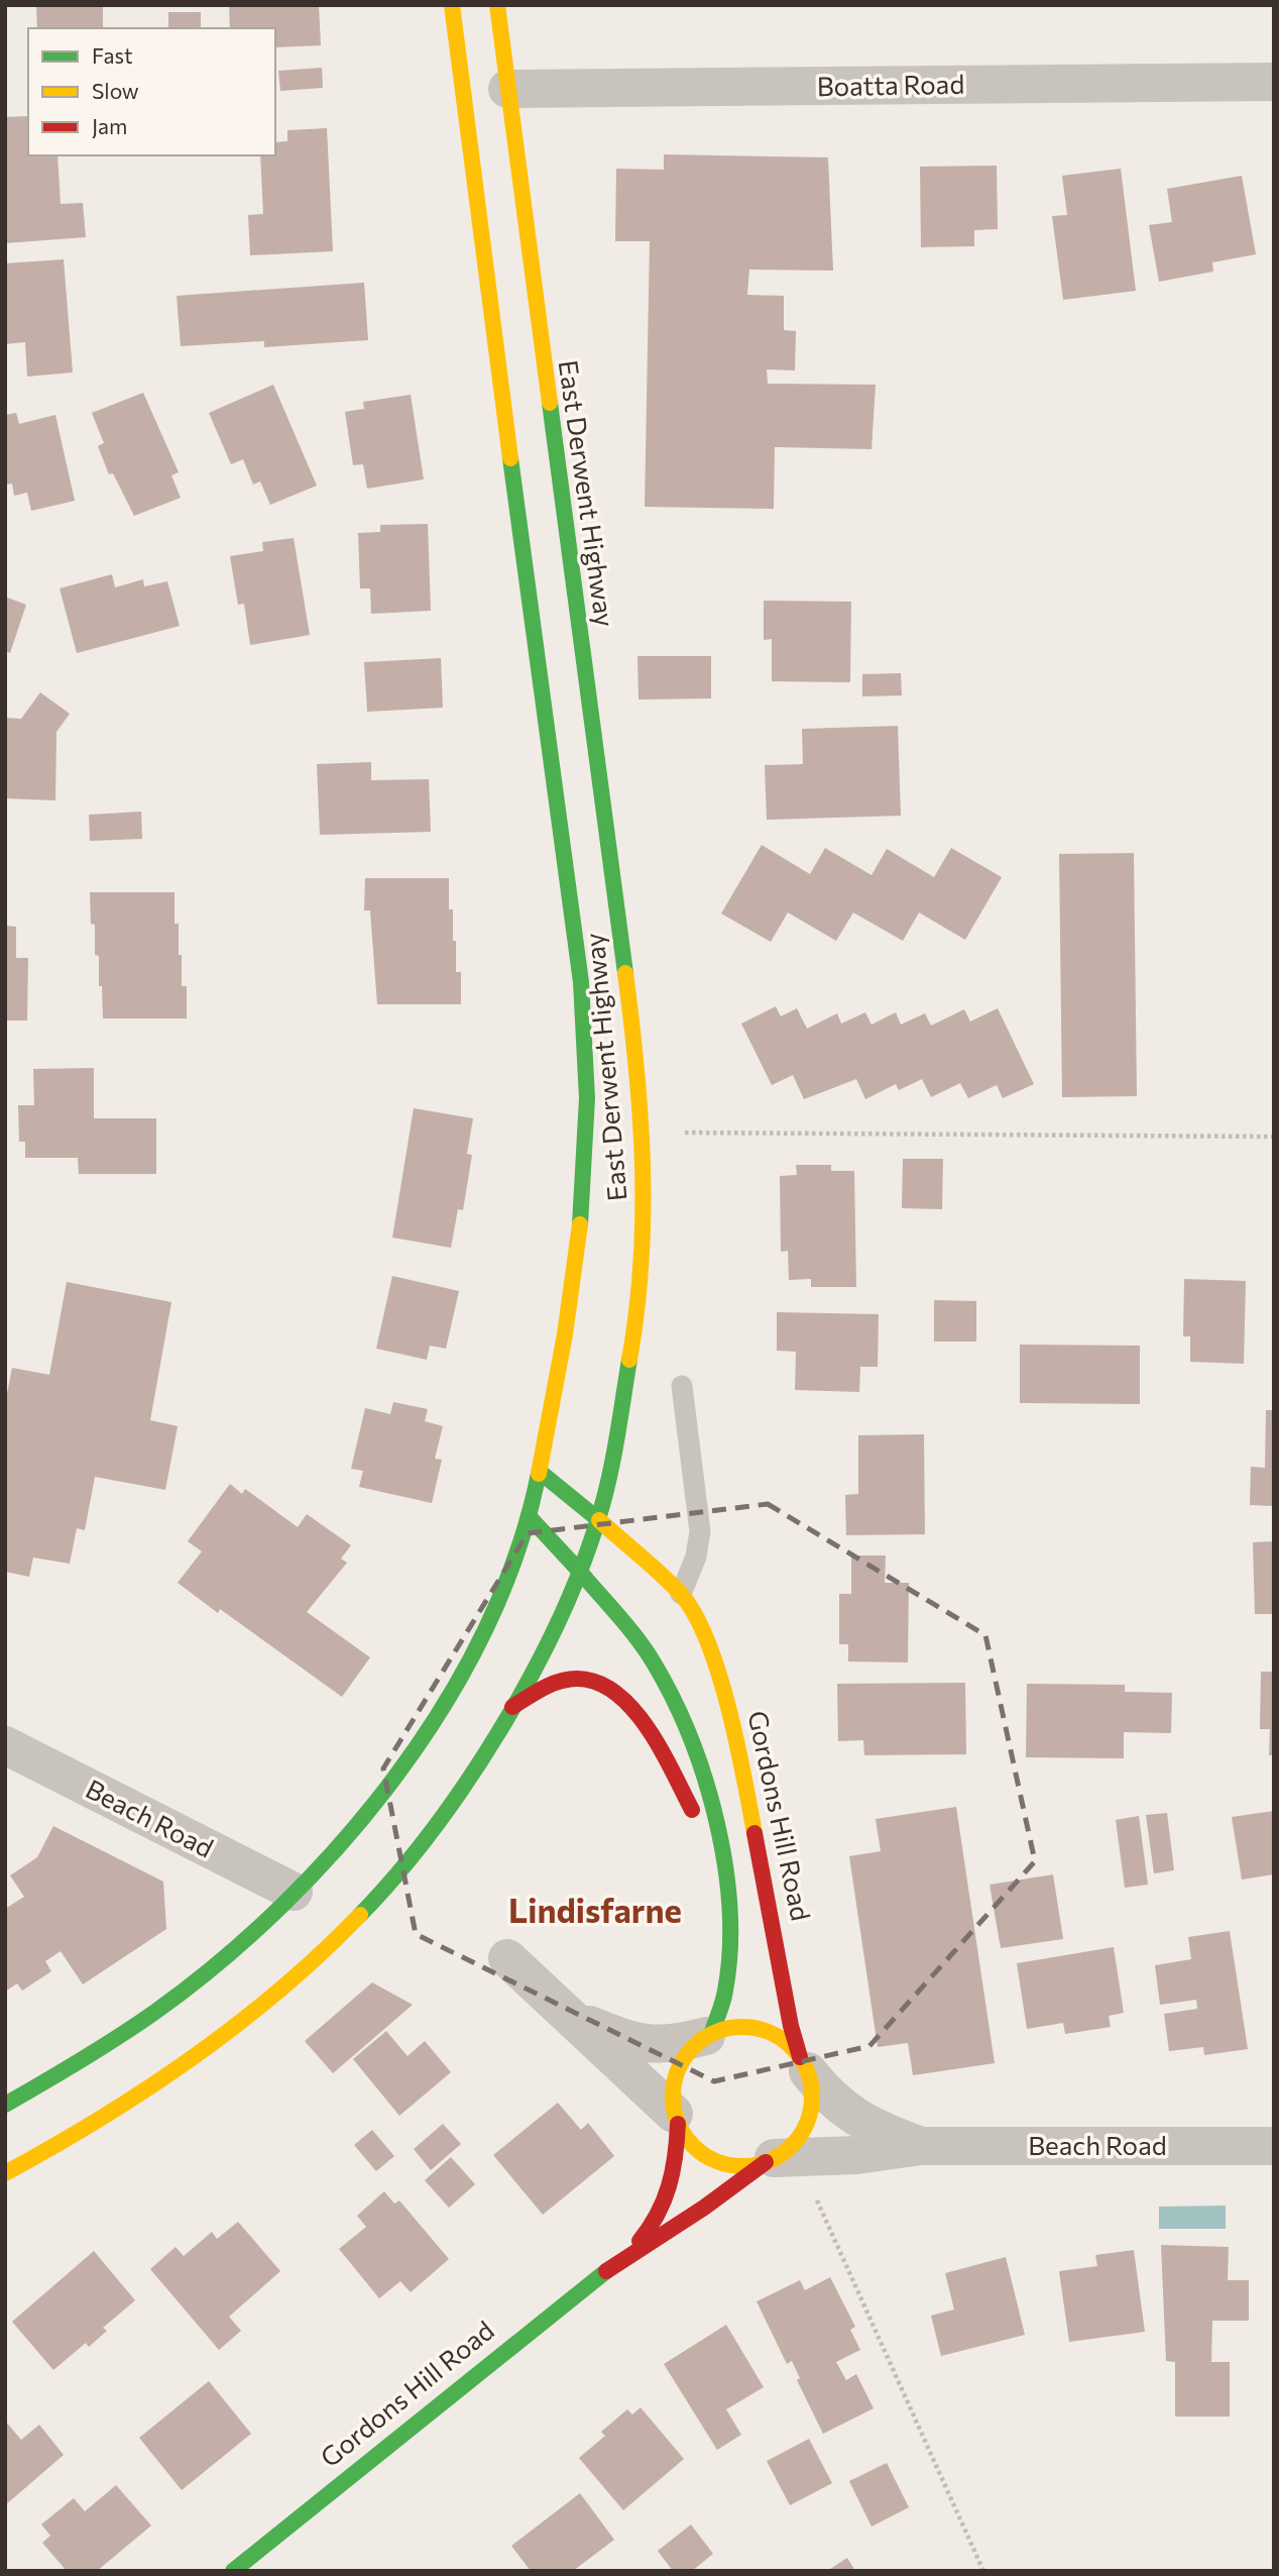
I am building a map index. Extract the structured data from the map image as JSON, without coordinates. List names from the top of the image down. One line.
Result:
{"streets":{"main road":["East Derwent Highway","Gordons Hill Road"],"street":["Boatta Road","Beach Road"]},"crossings":[["Boatta Road","East Derwent Highway"],["East Derwent Highway","Gordons Hill Road"],["East Derwent Highway","Beach Road"],["Gordons Hill Road","Beach Road"]],"districts":["Lindisfarne"],"legend":["Fast","Slow","Jam"]}
